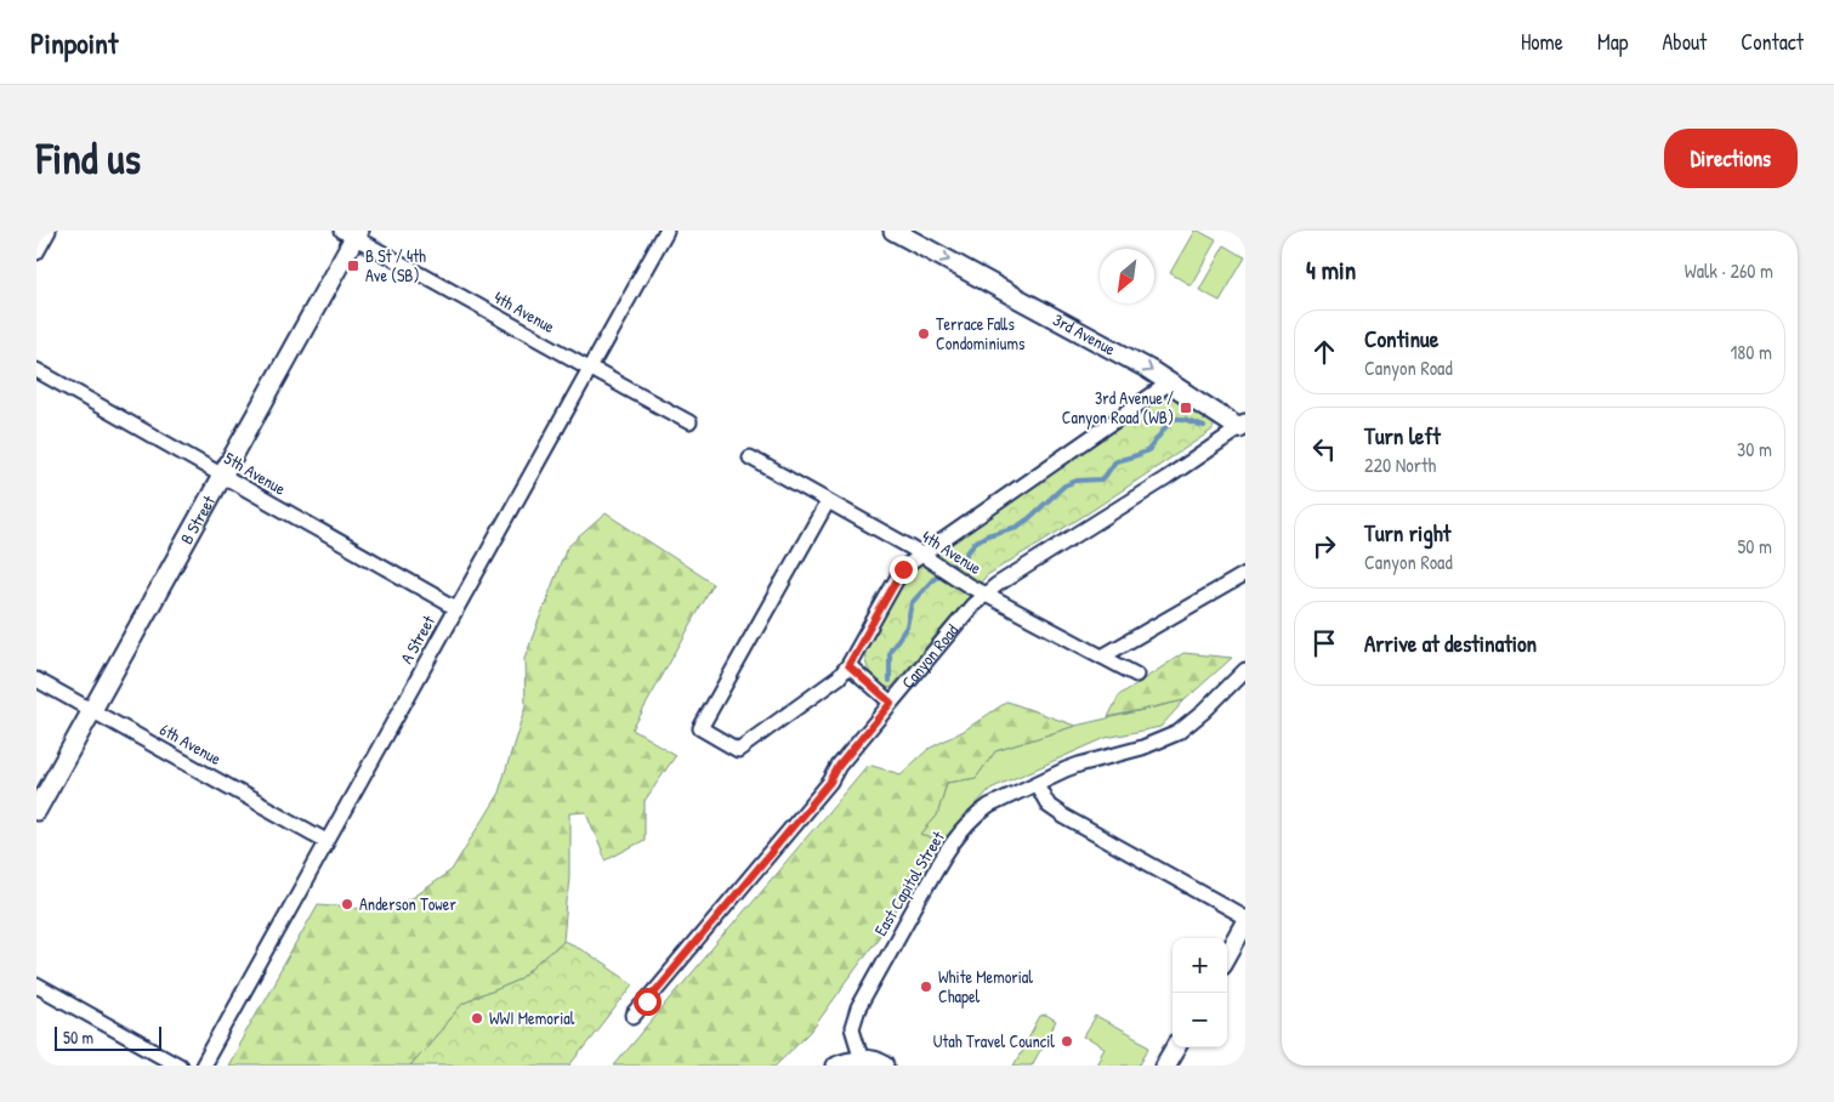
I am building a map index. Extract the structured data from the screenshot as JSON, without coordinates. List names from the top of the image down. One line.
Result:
{"streets":{"street":["4th Avenue","3rd Avenue","5th Avenue","B Street","A Street","Canyon Road","6th Avenue","East Capitol Street"]},"crossings":[["4th Avenue","B Street"],["4th Avenue","A Street"],["4th Avenue","Canyon Road"],["3rd Avenue","Canyon Road"],["5th Avenue","B Street"],["5th Avenue","A Street"],["B Street","6th Avenue"],["A Street","6th Avenue"]],"one_way":["3rd Avenue"],"places":{"transit":["B St / 4th Ave (SB)","3rd Avenue / Canyon Road (WB)"],"other":["Terrace Falls Condominiums","Anderson Tower","White Memorial Chapel","WWI Memorial","Utah Travel Council"]},"scale_bar":"50 m","north":"bottom left","page":{"header":"Pinpoint","nav":["Home","Map","About","Contact"],"buttons":"Directions","title":"Find us","heading":["4 min","Walk · 260 m"],"list":[["Continue","Canyon Road","180 m"],["Turn left","220 North","30 m"],["Turn right","Canyon Road","50 m"],"Arrive at destination"],"map_buttons":["+","−"],"scale":"50 m"}}
